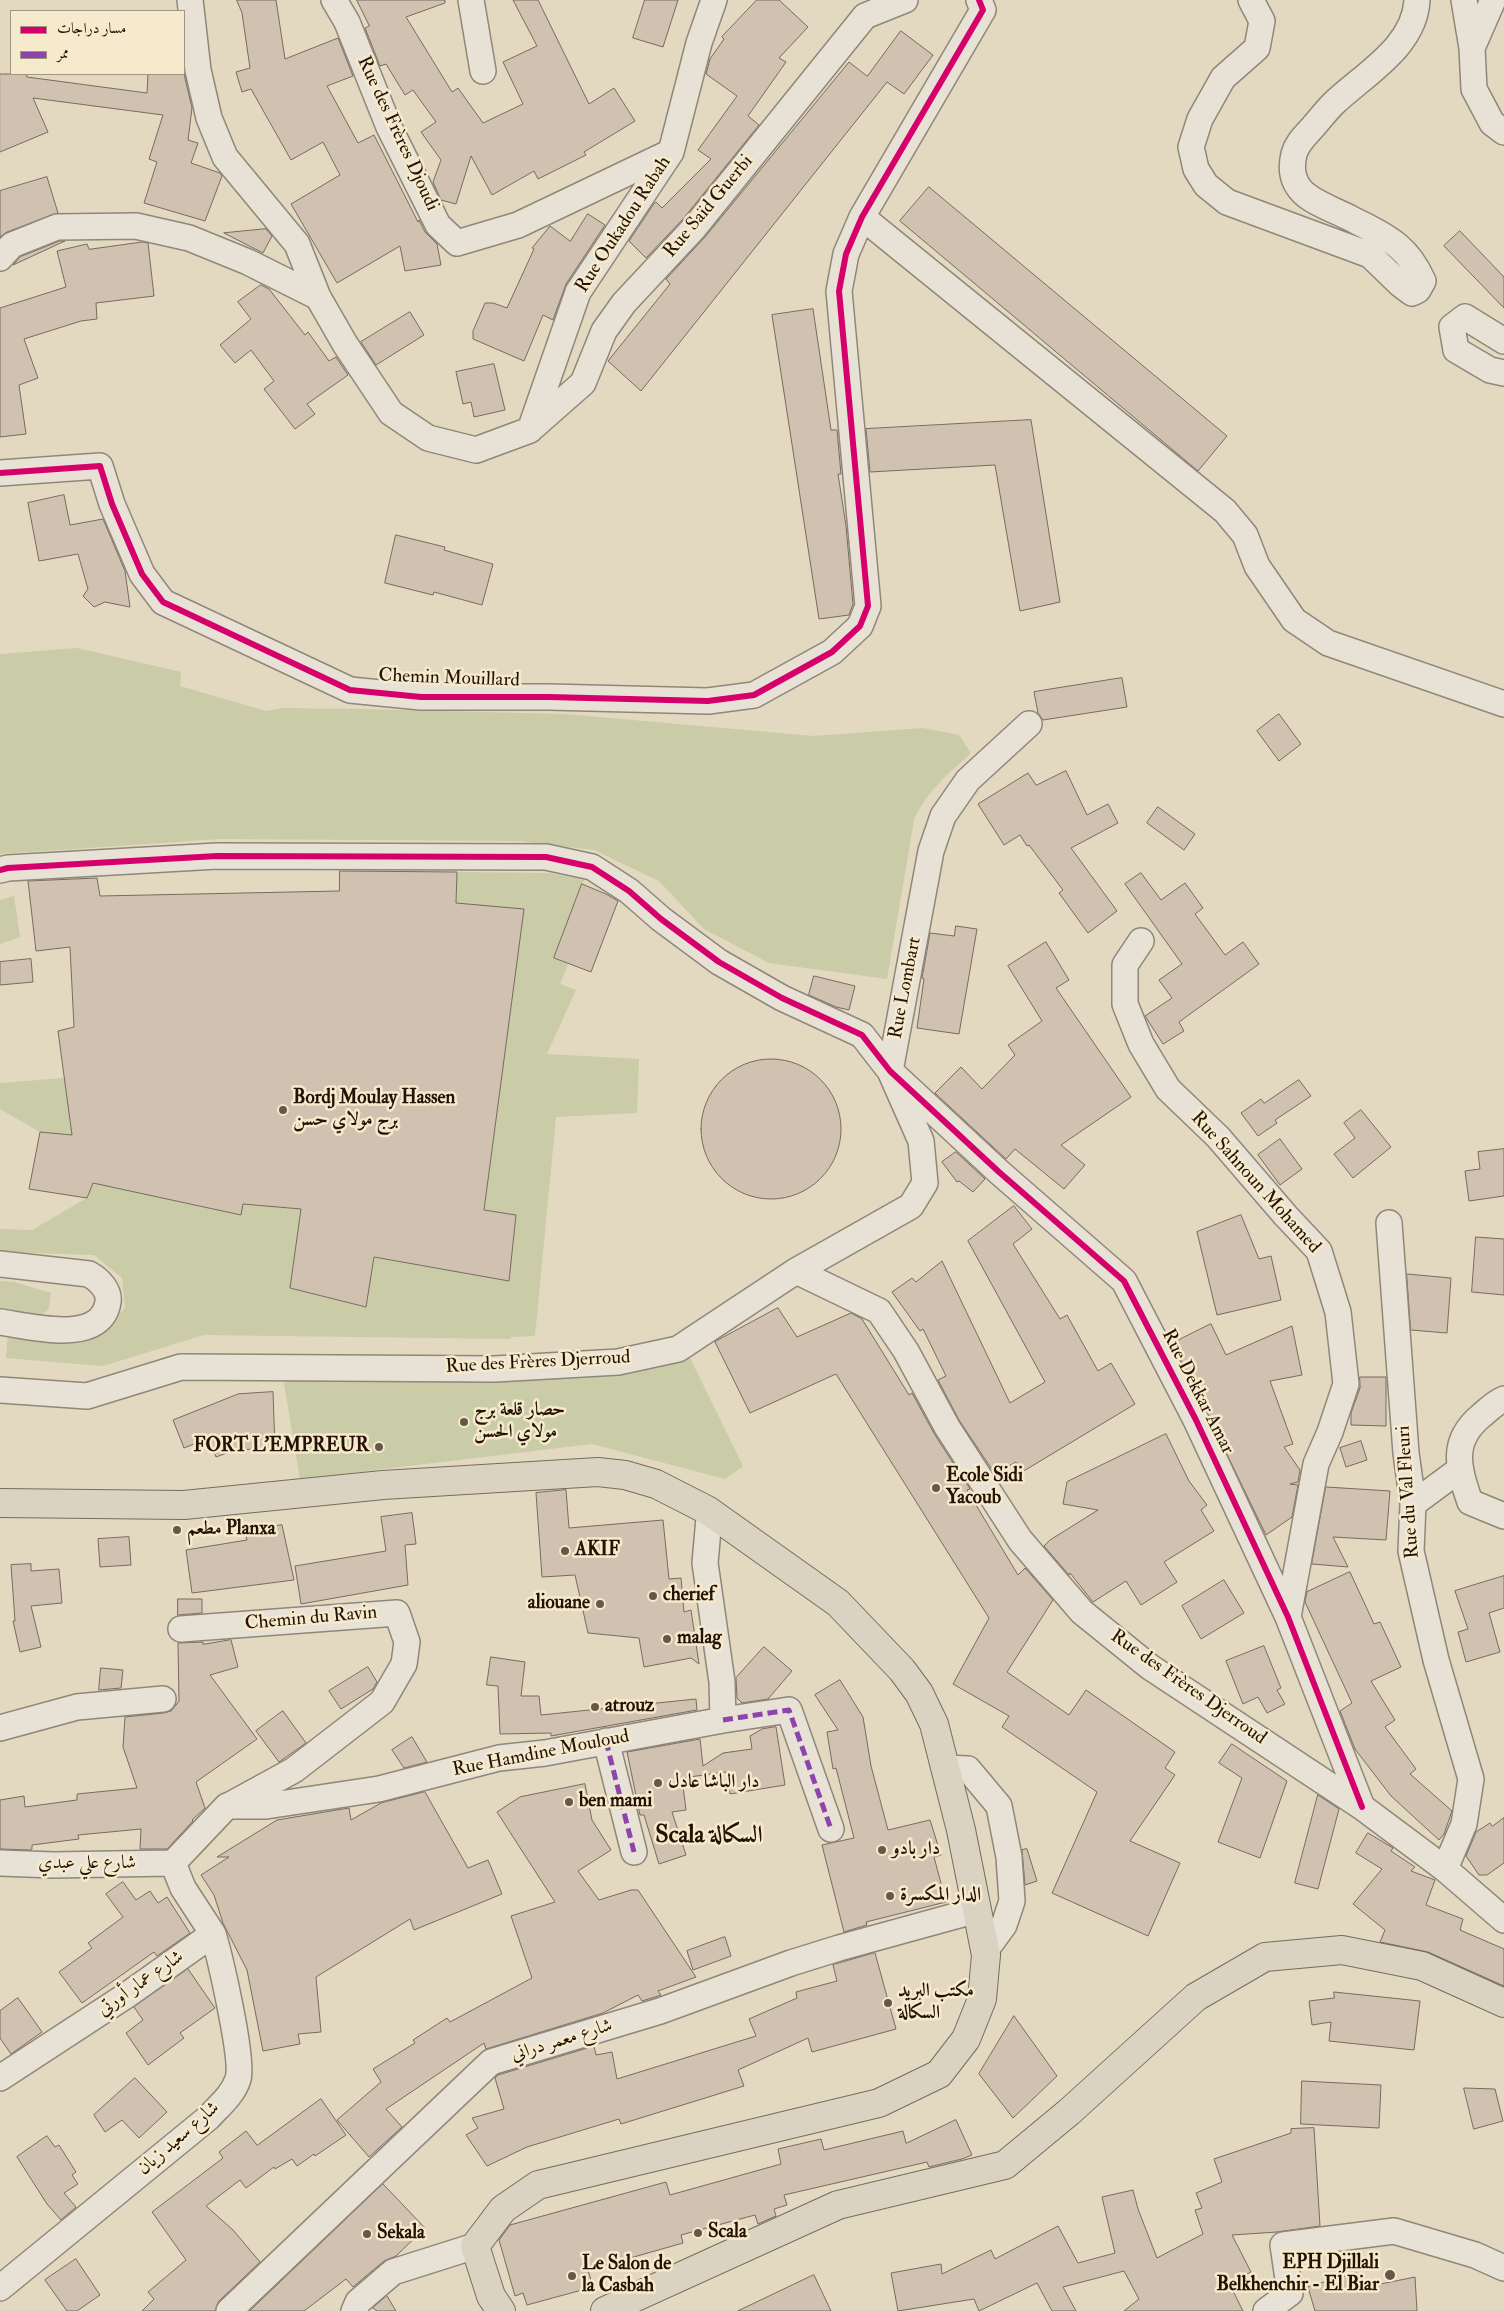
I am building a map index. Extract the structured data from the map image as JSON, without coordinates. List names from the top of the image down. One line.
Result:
{"streets":{"street":["Rue des Frères Djoudi","Rue Saïd Guerbi","Rue Oukadou Rabah","Chemin Mouillard","Rue Lombart","Rue Sahnoun Mohamed","Rue des Frères Djerroud","Rue Dekkar Amar","Rue du Val Fleuri","Chemin du Ravin","Rue Hamdine Mouloud","شارع علي عبدي","شارع عمار أورتي","شارع معمر دراني","شارع سعيد زيان"]},"crossings":[["Rue des Frères Djoudi","Rue Oukadou Rabah"],["Rue Saïd Guerbi","Rue Oukadou Rabah"],["Rue Lombart","Rue Dekkar Amar"],["Rue Sahnoun Mohamed","Rue Dekkar Amar"],["Rue des Frères Djerroud","Rue Dekkar Amar"],["Rue des Frères Djerroud","Rue du Val Fleuri"],["Chemin du Ravin","Rue Hamdine Mouloud"],["شارع عمار أورتي","شارع سعيد زيان"]],"districts":["Scala السكالة"],"places":["Bordj Moulay Hassen برج مولاي حسن","حصار قلعة برج مولاي الحسن","FORT L'EMPREUR","Ecole Sidi Yacoub","مطعم Planxa","AKIF","cherief","aliouane","malag","atrouz","دار الباشا عادل","ben mami","دار بادو","الدار المكسرة","مكتب البريد السكالة","Scala","Sekala","EPH Djillali Belkhenchir - El Biar","Le Salon de la Casbah"],"legend":["مسار دراجات","ممر"]}
